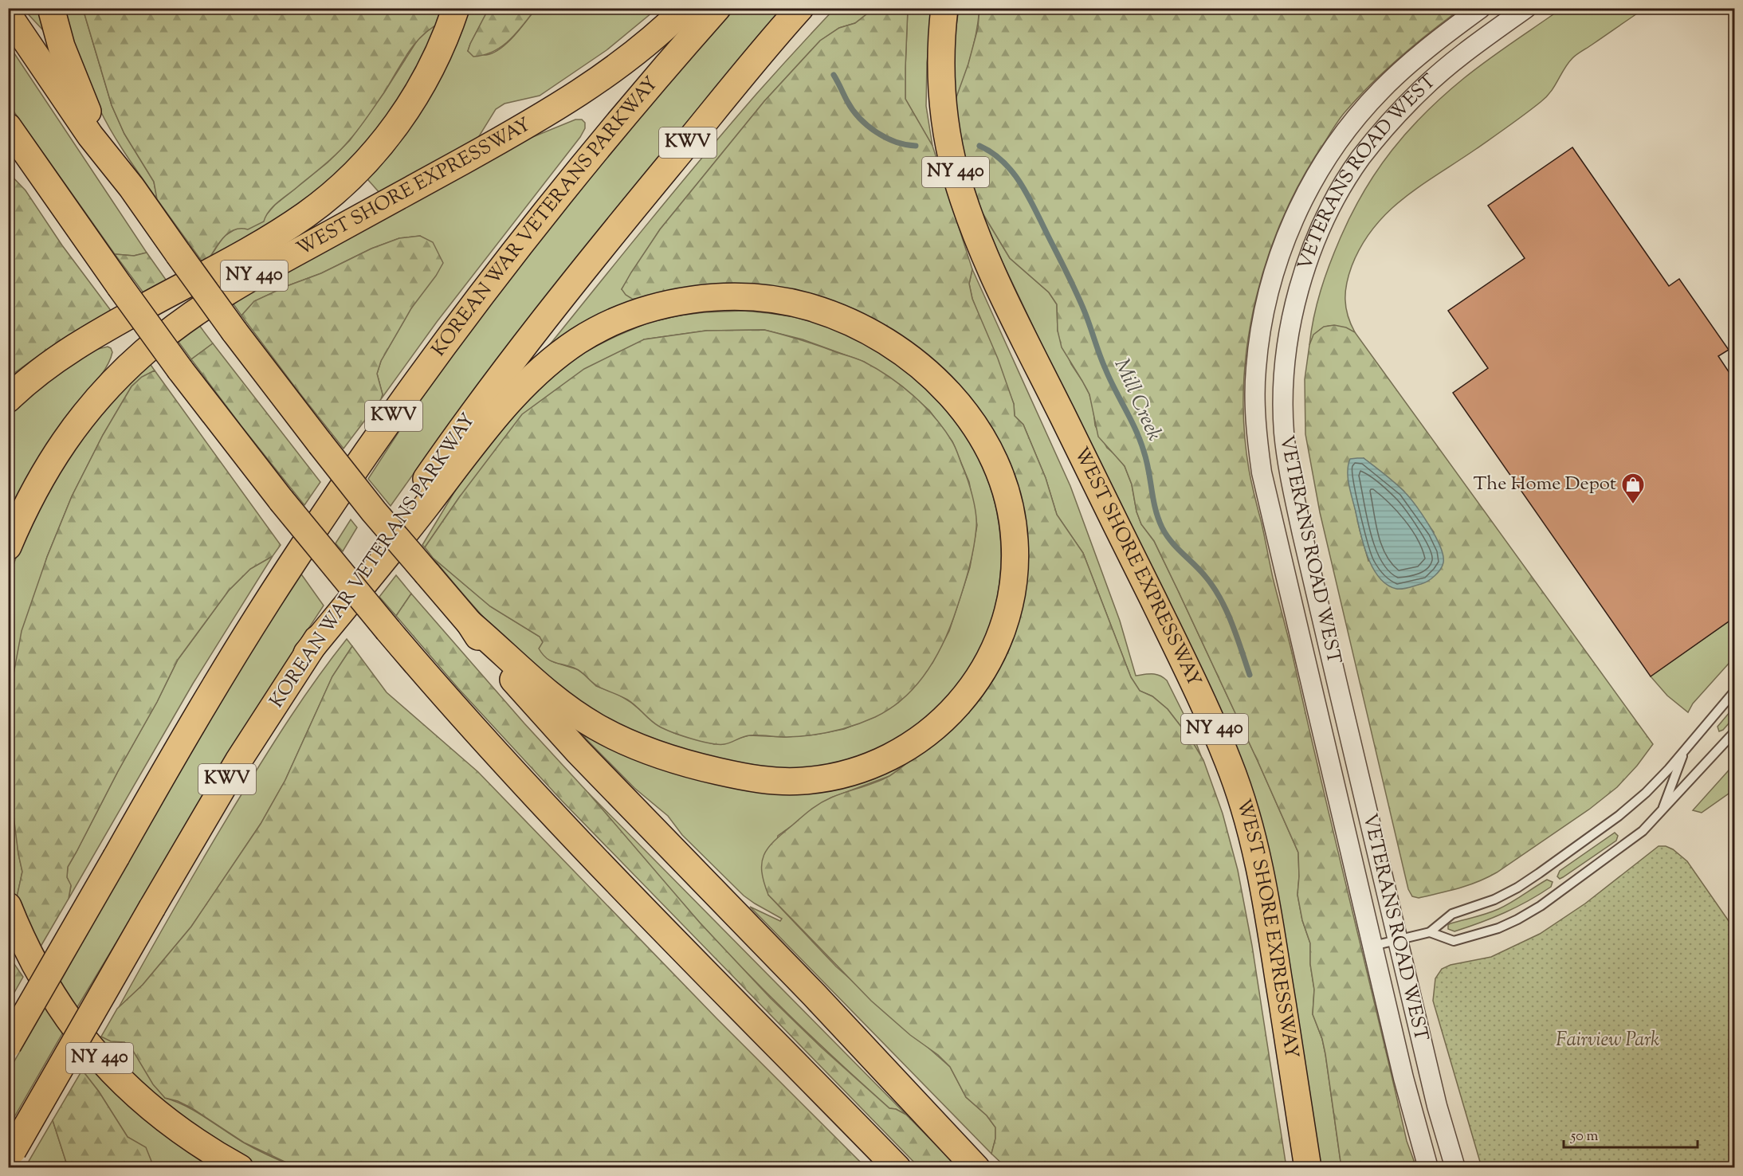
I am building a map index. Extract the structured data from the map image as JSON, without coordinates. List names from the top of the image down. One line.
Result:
{"streets":{"highway":["KWV","NY 440","WEST SHORE EXPRESSWAY","KOREAN WAR VETERANS PARKWAY"],"street":["VETERANS ROAD WEST"]},"water":["Mill Creek"],"parks":["Fairview Park"],"places":{"shop":["The Home Depot"]},"scale_bar":"50 m"}
